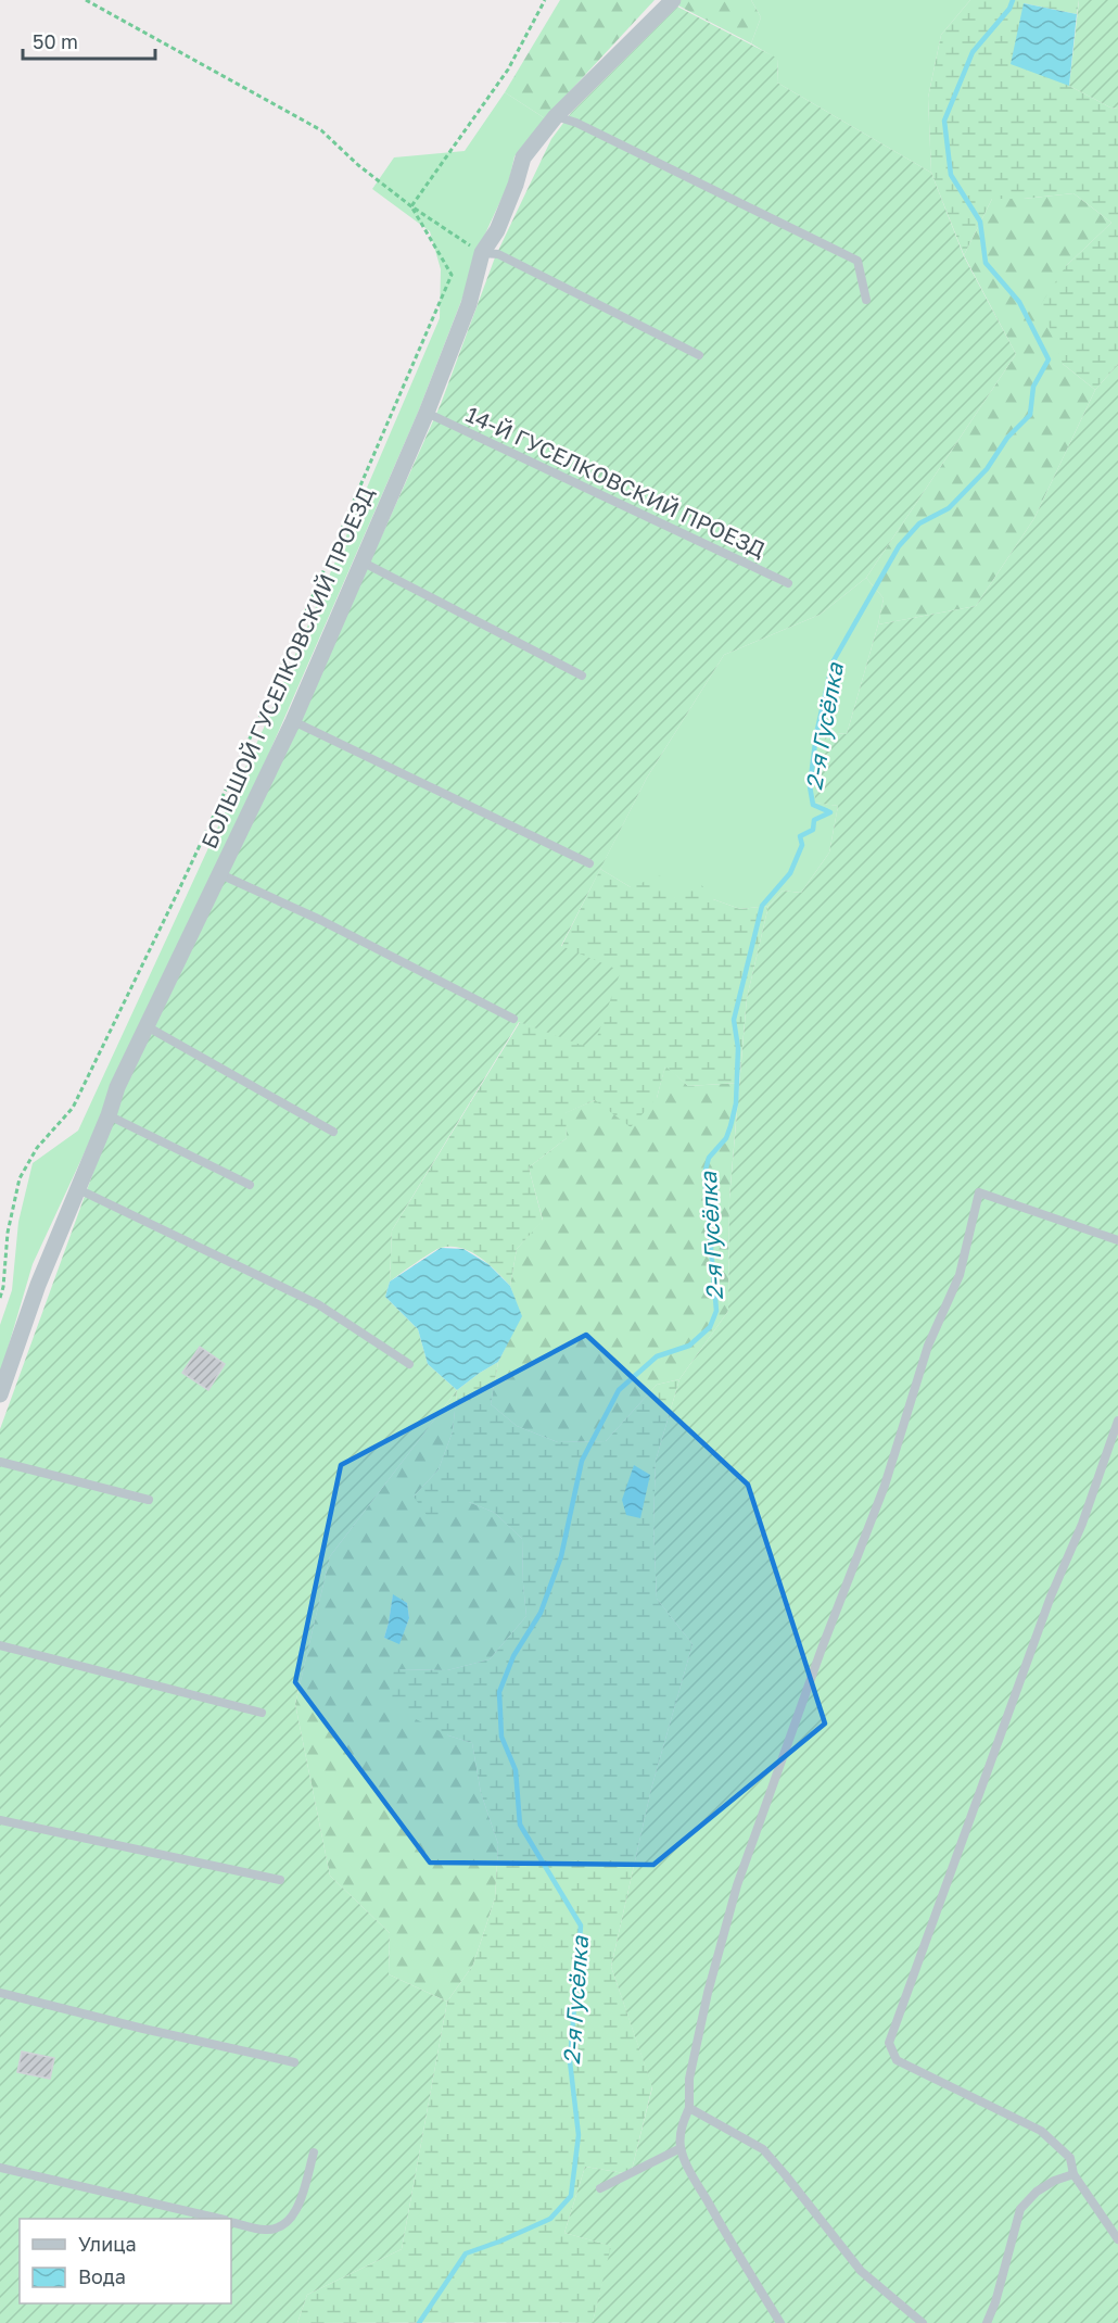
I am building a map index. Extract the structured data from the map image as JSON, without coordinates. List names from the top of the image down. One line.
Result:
{"streets":{"street":["БОЛЬШОЙ ГУСЕЛКОВСКИЙ ПРОЕЗД"],"lane":["14-Й ГУСЕЛКОВСКИЙ ПРОЕЗД"]},"crossings":[["14-Й ГУСЕЛКОВСКИЙ ПРОЕЗД","БОЛЬШОЙ ГУСЕЛКОВСКИЙ ПРОЕЗД"]],"water":["2-я Гусёлка"],"legend":["Улица","Вода"],"scale_bar":"50 m"}
